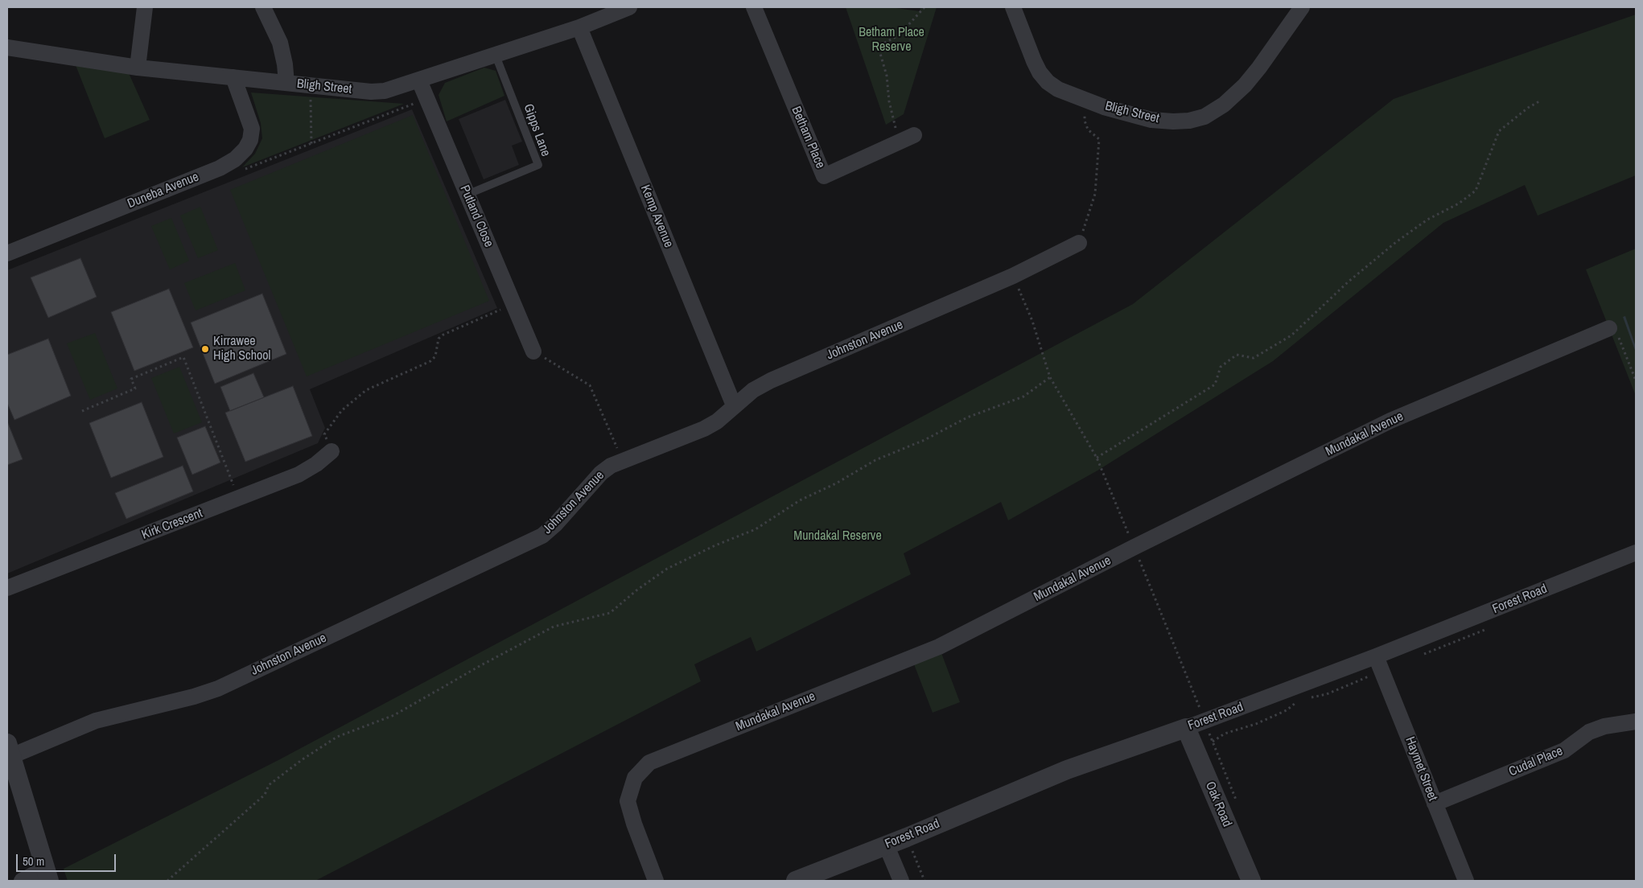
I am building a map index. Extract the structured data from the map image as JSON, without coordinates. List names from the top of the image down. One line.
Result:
{"streets":{"street":["Bligh Street","Betham Place","Duneba Avenue","Putland Close","Kemp Avenue","Johnston Avenue","Mundakal Avenue","Kirk Crescent","Forest Road","Cudal Place","Haymet Street","Oak Road"],"lane":["Gipps Lane"]},"crossings":[["Bligh Street","Gipps Lane"],["Bligh Street","Duneba Avenue"],["Bligh Street","Putland Close"],["Bligh Street","Kemp Avenue"],["Gipps Lane","Putland Close"],["Kemp Avenue","Johnston Avenue"],["Forest Road","Haymet Street"],["Forest Road","Oak Road"],["Cudal Place","Haymet Street"]],"parks":["Betham Place Reserve","Mundakal Reserve"],"places":["Kirrawee High School"],"scale_bar":"50 m"}
